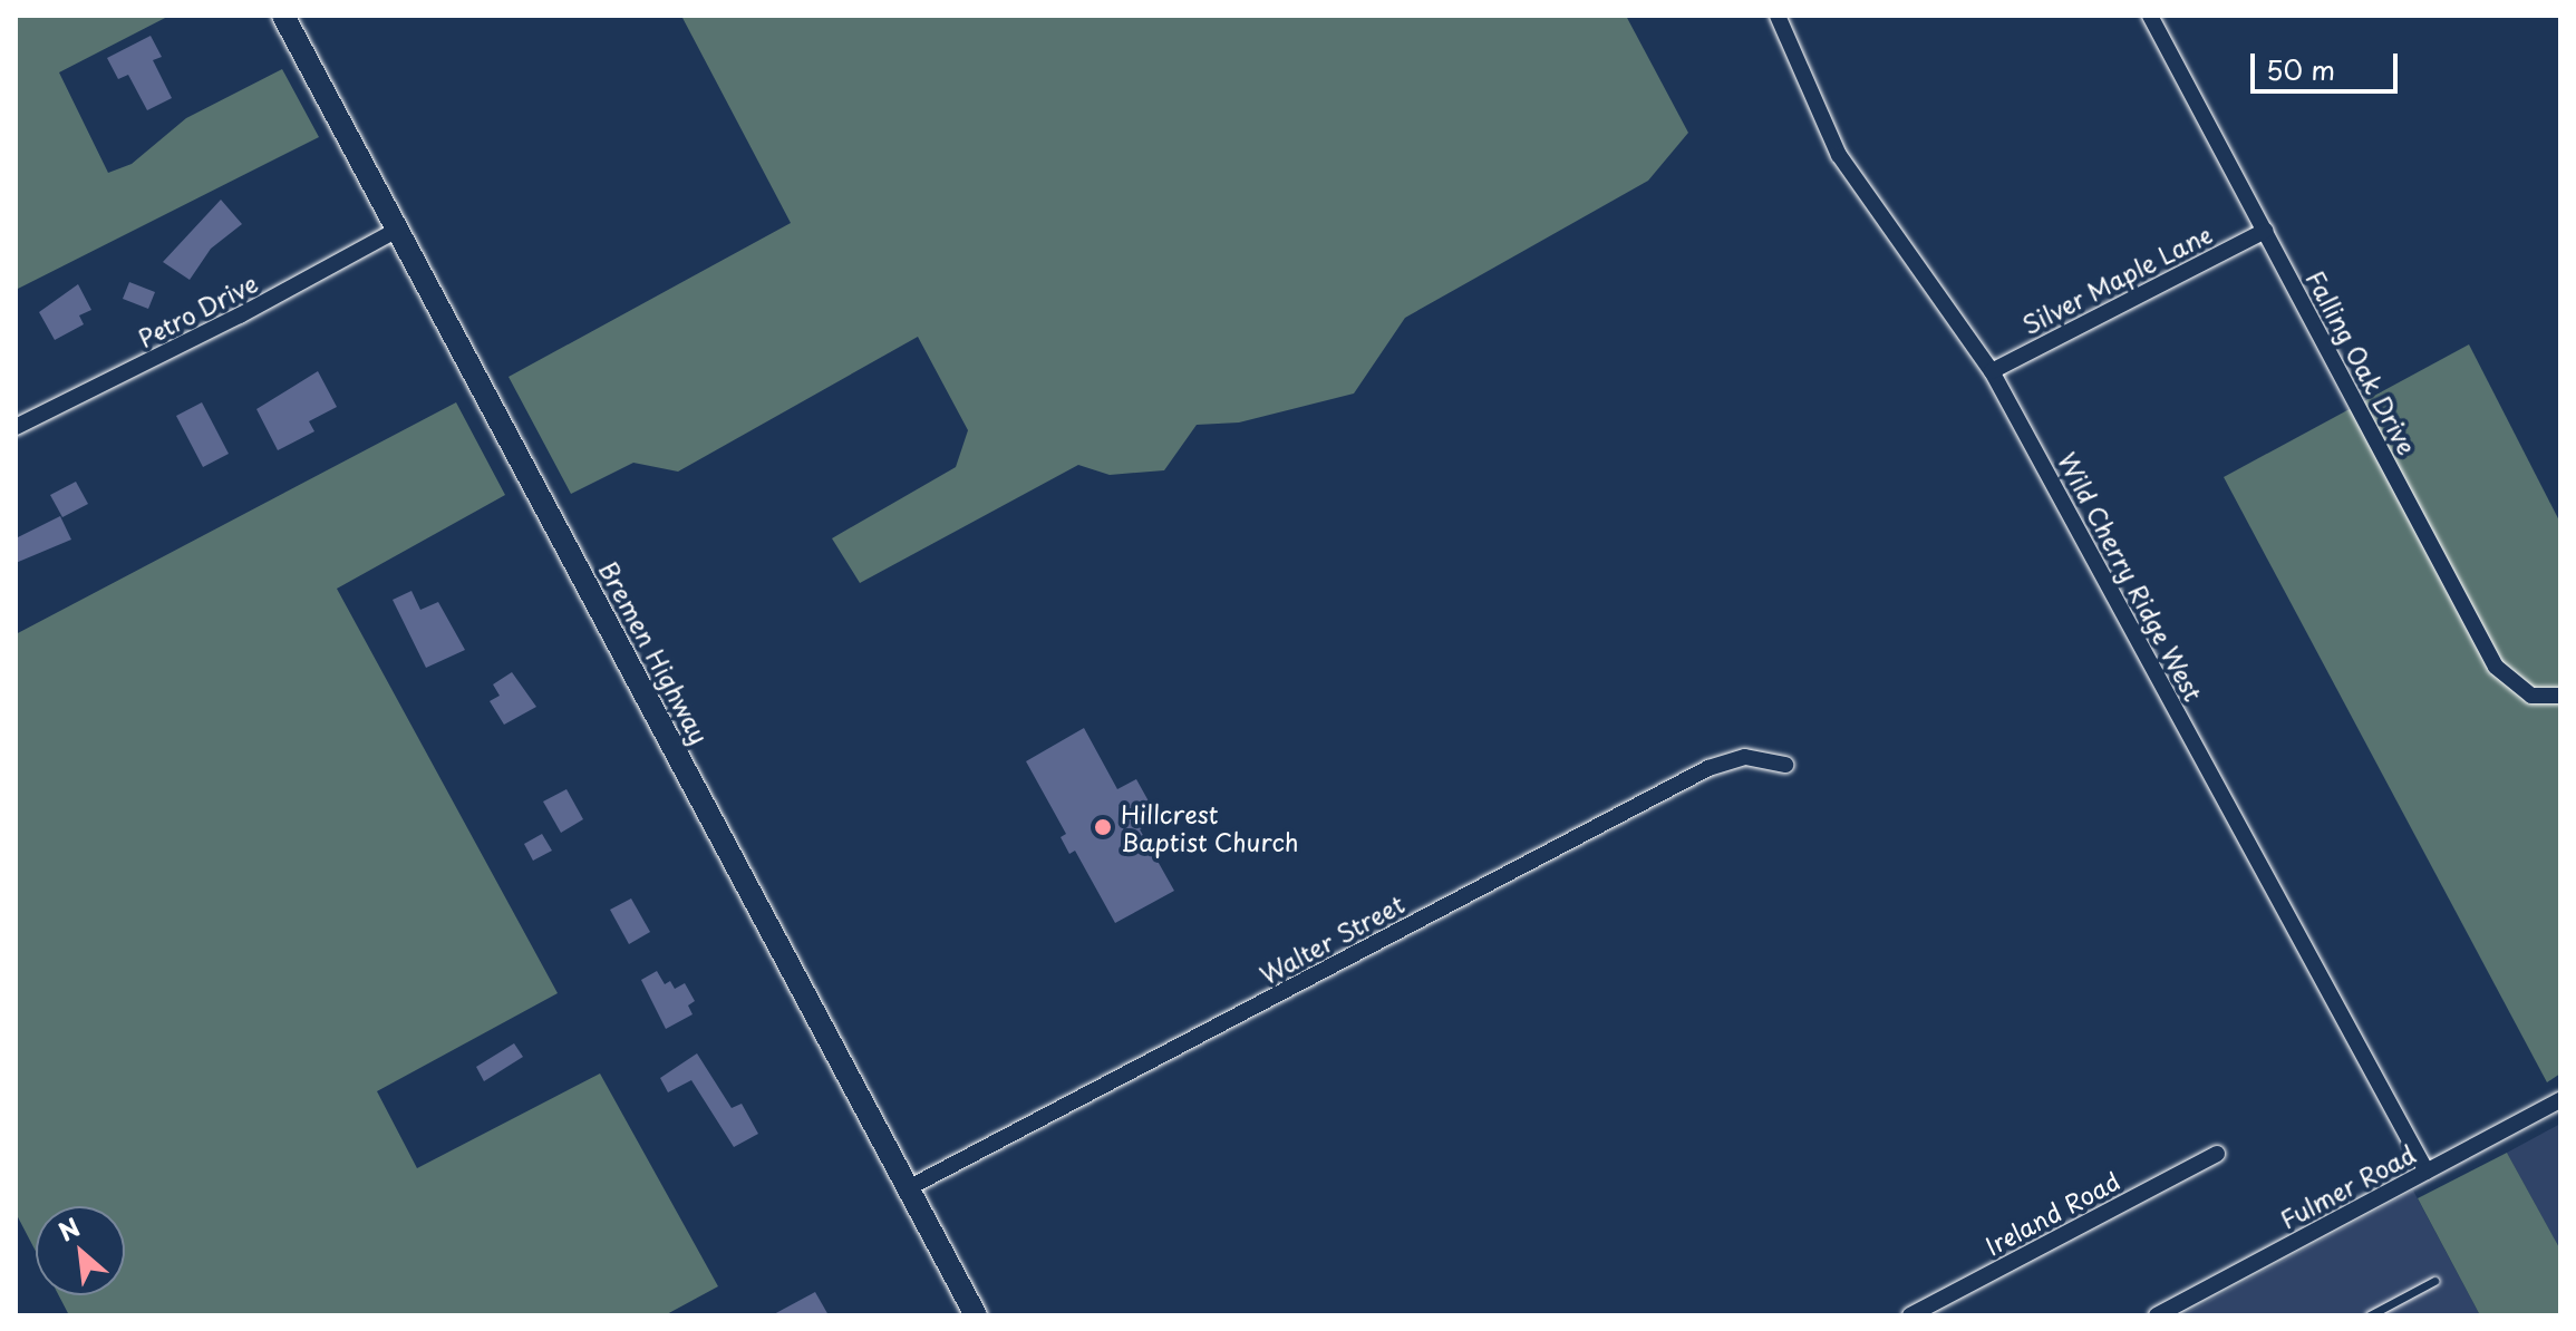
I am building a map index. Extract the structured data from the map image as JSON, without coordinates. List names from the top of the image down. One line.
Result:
{"streets":{"main road":["Bremen Highway"],"street":["Silver Maple Lane","Petro Drive","Falling Oak Drive","Wild Cherry Ridge West","Walter Street","Fulmer Road","Ireland Road"]},"crossings":[["Silver Maple Lane","Falling Oak Drive"],["Silver Maple Lane","Wild Cherry Ridge West"],["Petro Drive","Bremen Highway"],["Wild Cherry Ridge West","Fulmer Road"],["Bremen Highway","Walter Street"]],"places":["Hillcrest Baptist Church"],"scale_bar":"50 m","north":"top left"}
